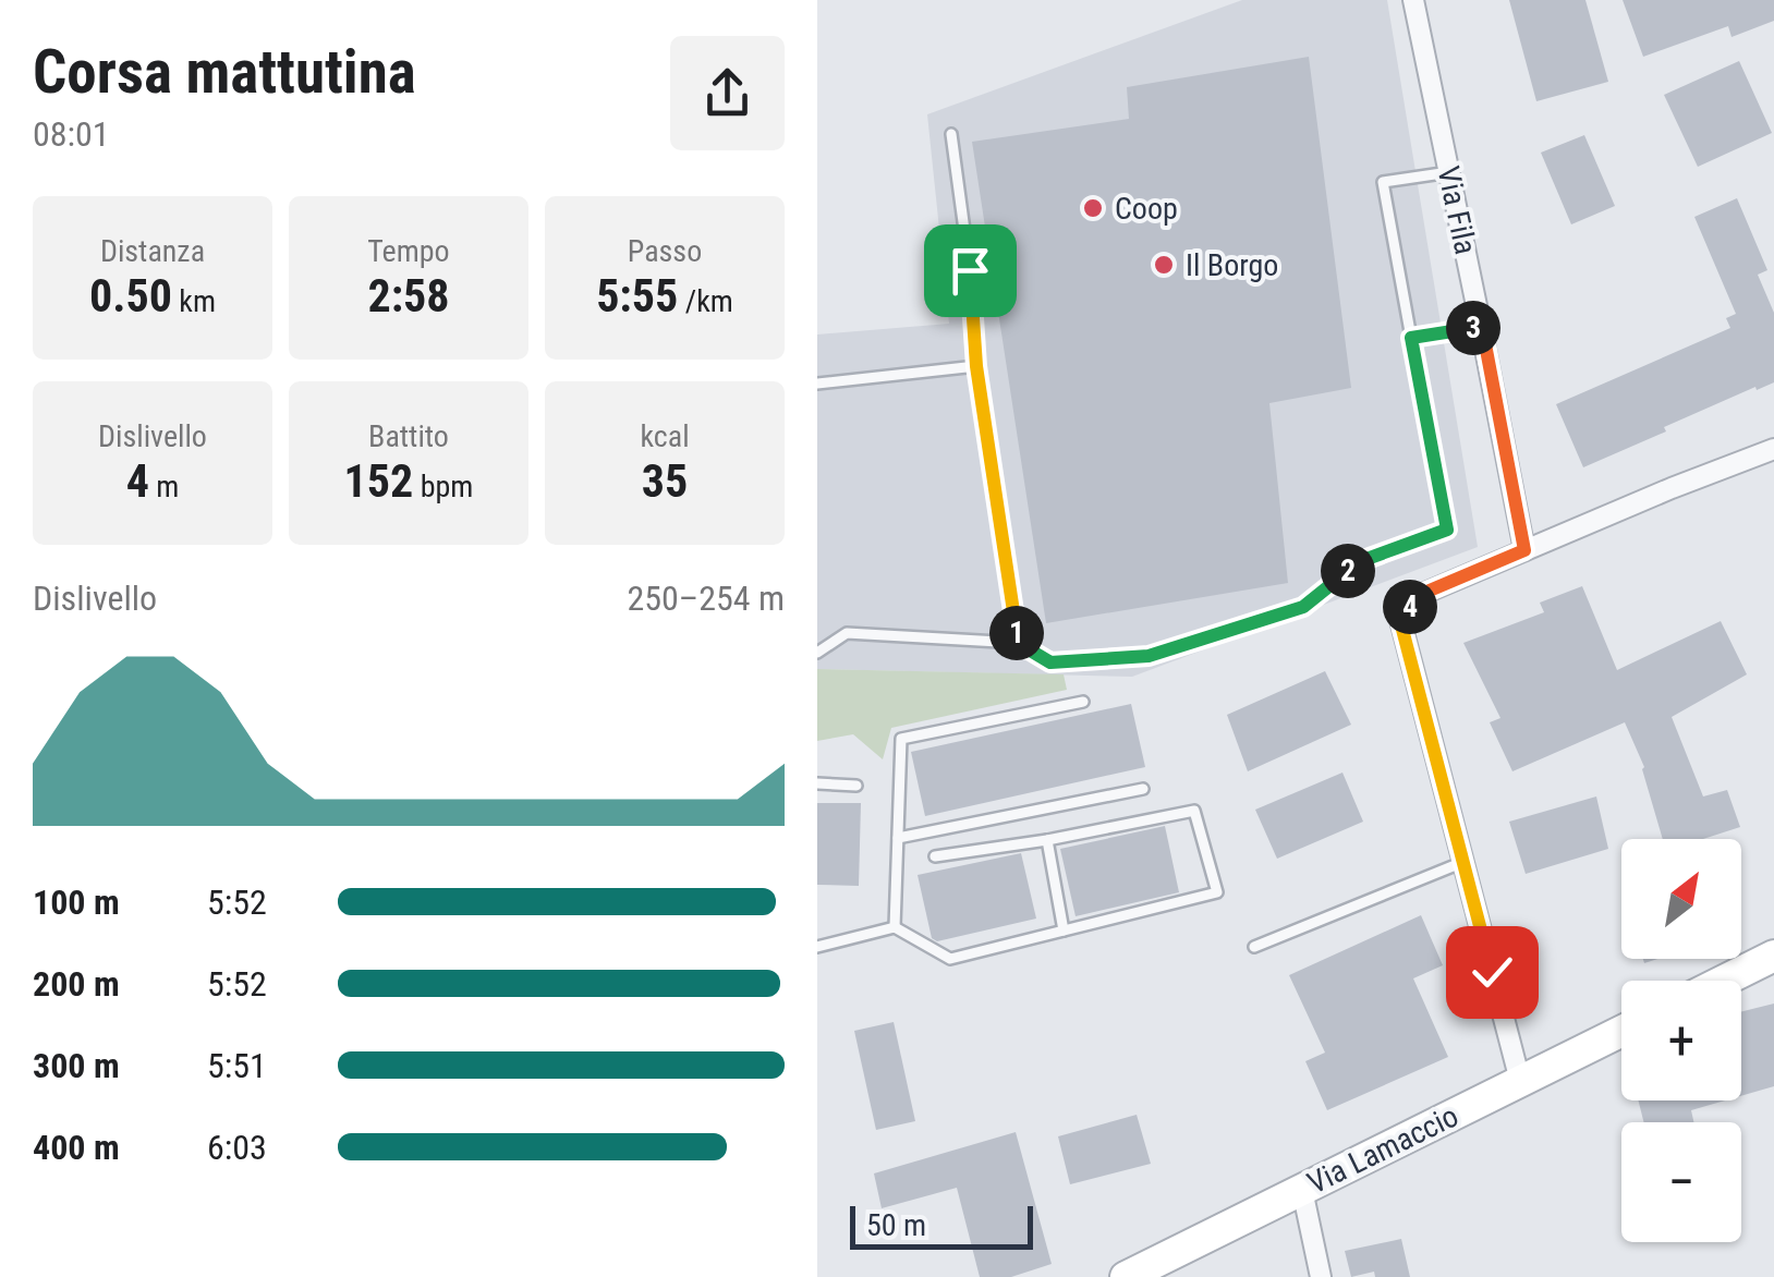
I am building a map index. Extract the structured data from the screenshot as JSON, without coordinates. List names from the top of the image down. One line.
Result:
{"streets":{"street":["Via Fila","Via Lamaccio"]},"places":["Coop","Il Borgo"],"scale_bar":"50 m","north":"top right","page":{"heading":["Corsa mattutina","08:01"],"stats":[["Distanza","0.50 km"],["Tempo","2:58"],["Passo","5:55 /km"],["Dislivello","4 m"],["Battito","152 bpm"],["kcal","35"]],"pins":["3","2","4","1"],"chart":["Dislivello","250–254 m"],"map_buttons":["+","−"],"list":[{"name":"100 m","note":"5:52"},{"name":"200 m","note":"5:52"},{"name":"300 m","note":"5:51"},{"name":"400 m","note":"6:03"}],"scale":"50 m"}}
